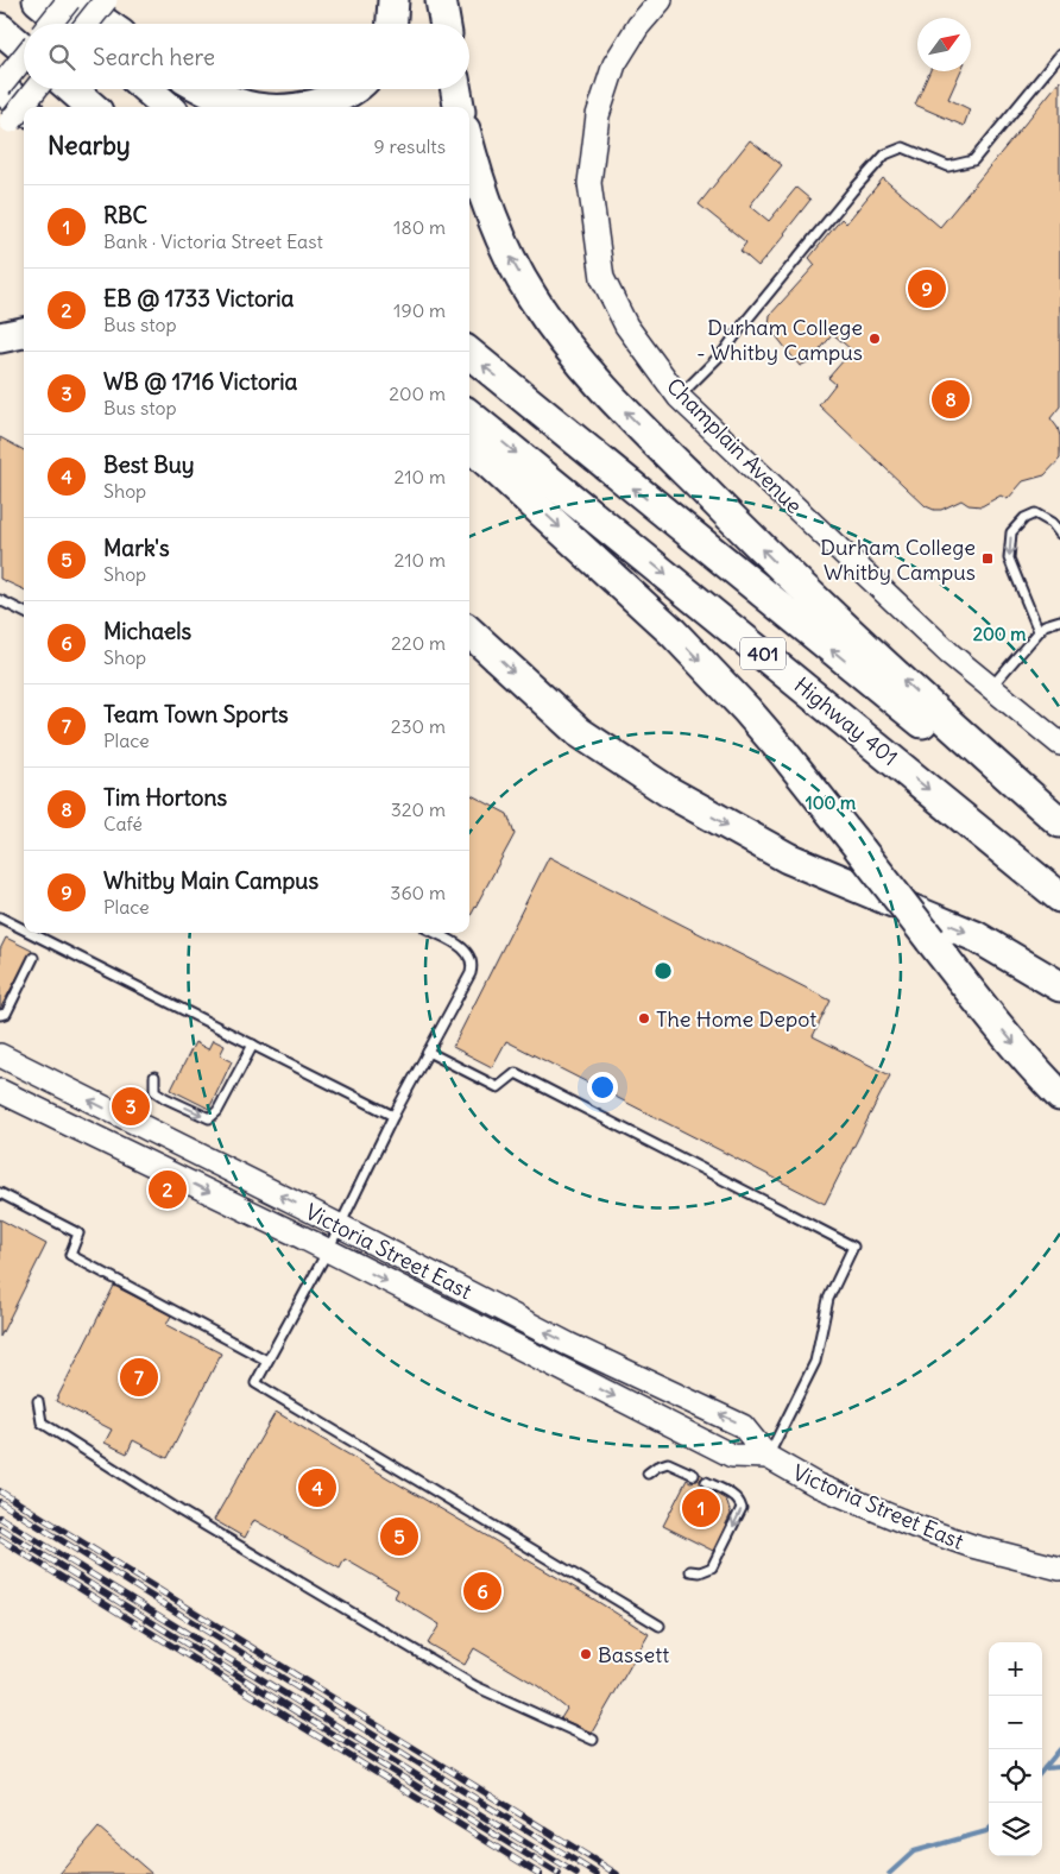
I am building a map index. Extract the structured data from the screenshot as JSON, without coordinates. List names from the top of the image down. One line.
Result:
{"streets":{"highway":["401","Highway 401"],"main road":["Champlain Avenue","Victoria Street East"]},"places":{"other":["Durham College - Whitby Campus","The Home Depot","Bassett"],"transit":["Durham College Whitby Campus"]},"north":"top right","page":{"search":"Search here","heading":["Nearby","9 results"],"list":[{"mark":"1","name":"RBC","note":"Bank · Victoria Street East","value":"180 m"},{"mark":"2","name":"EB @ 1733 Victoria","note":"Bus stop","value":"190 m"},{"mark":"3","name":"WB @ 1716 Victoria","note":"Bus stop","value":"200 m"},{"mark":"4","name":"Best Buy","note":"Shop","value":"210 m"},{"mark":"5","name":"Mark's","note":"Shop","value":"210 m"},{"mark":"6","name":"Michaels","note":"Shop","value":"220 m"},{"mark":"7","name":"Team Town Sports","note":"Place","value":"230 m"},{"mark":"8","name":"Tim Hortons","note":"Café","value":"320 m"},{"mark":"9","name":"Whitby Main Campus","note":"Place","value":"360 m"}],"pins":["9","8","3","2","7","4","1","5","6"],"map_buttons":["+","−"]},"rings":["200 m","100 m"]}
